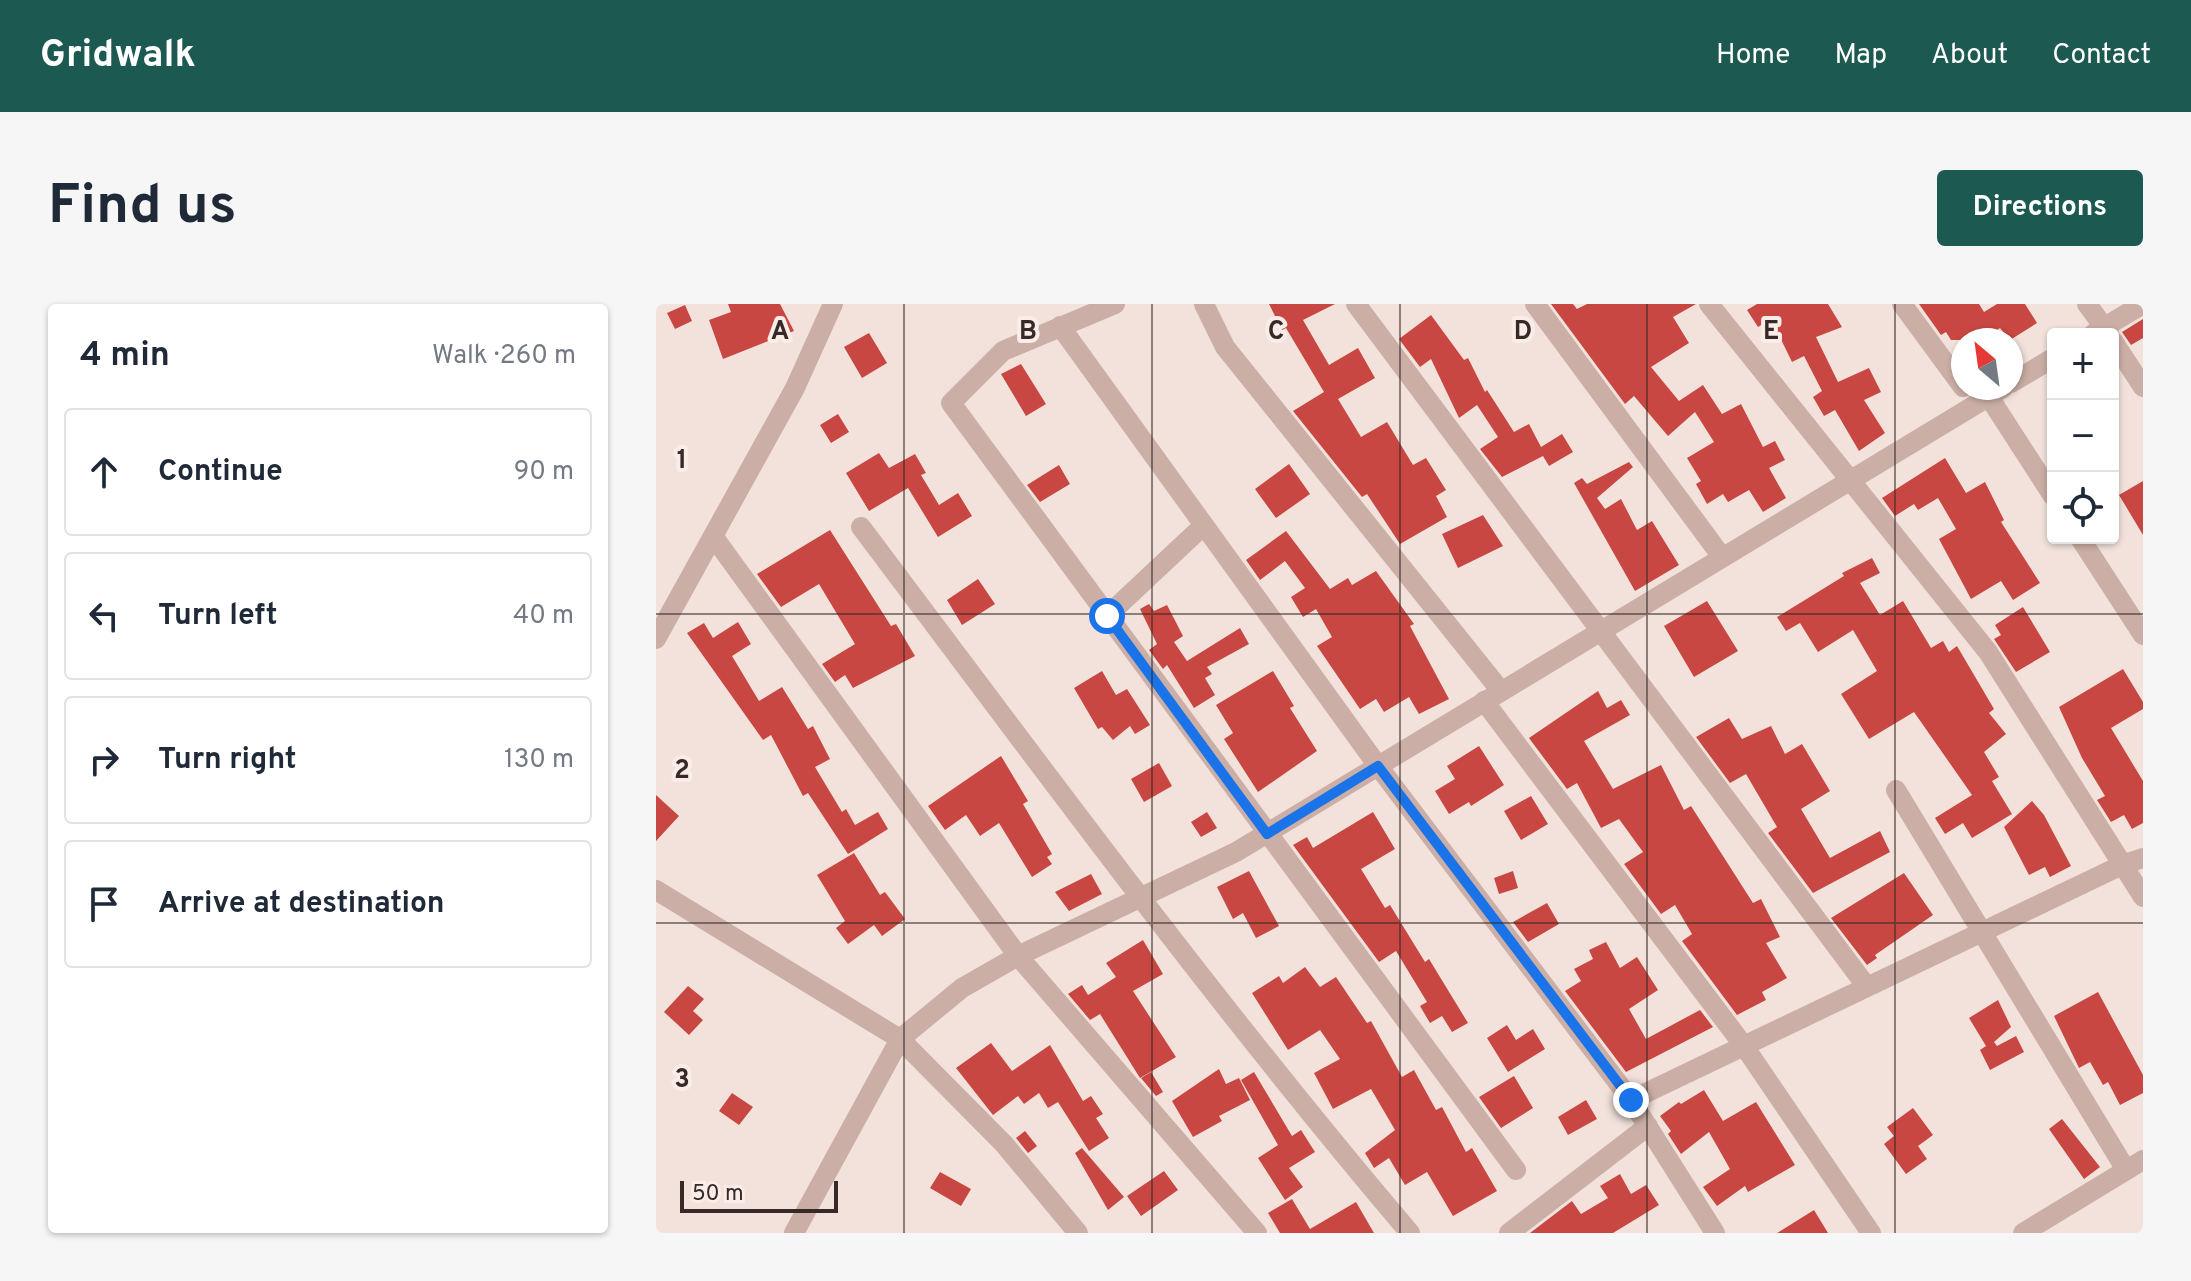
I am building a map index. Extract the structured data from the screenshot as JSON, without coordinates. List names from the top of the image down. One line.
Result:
{"scale_bar":"50 m","north":"top left","page":{"header":"Gridwalk","nav":["Home","Map","About","Contact"],"buttons":"Directions","title":"Find us","heading":["4 min","Walk · 260 m"],"map_buttons":["+","−"],"list":[["Continue","90 m"],["Turn left","40 m"],["Turn right","130 m"],"Arrive at destination"],"scale":"50 m"},"grid":{"columns":["A","B","C","D","E"],"rows":["1","2","3"]}}
